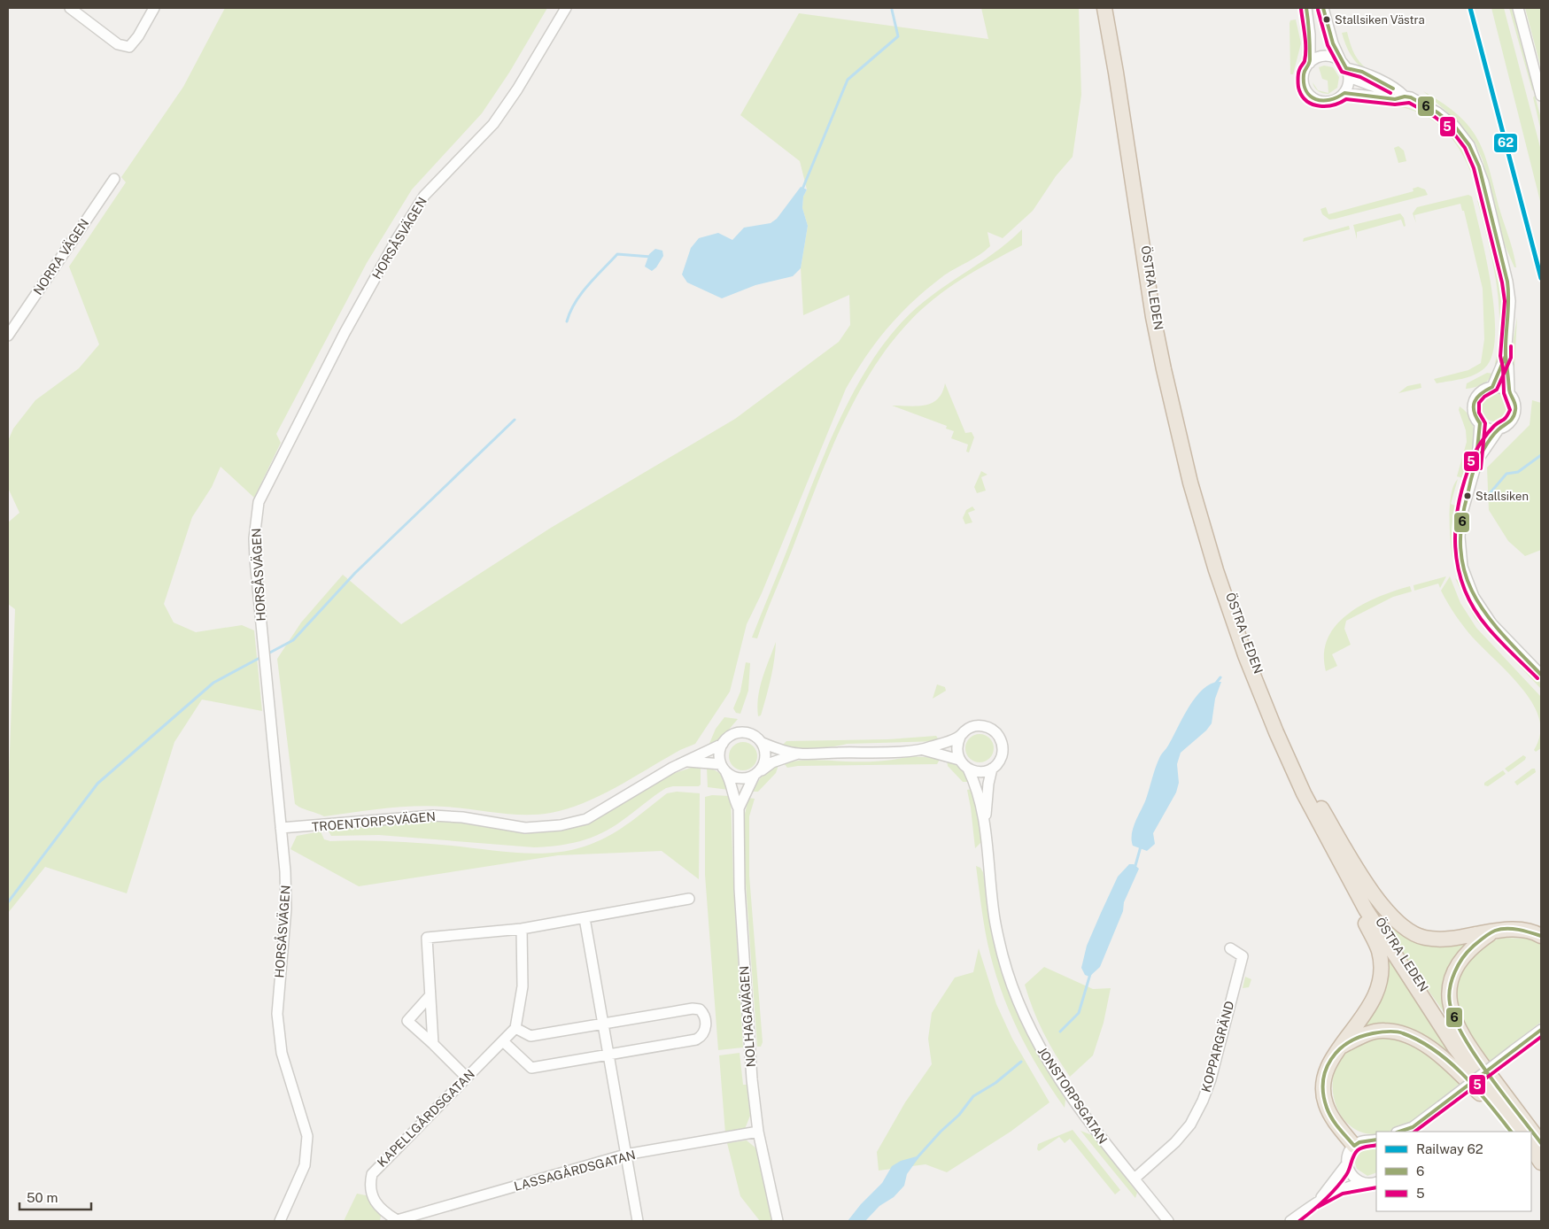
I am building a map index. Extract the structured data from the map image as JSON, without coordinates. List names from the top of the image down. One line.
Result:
{"streets":{"highway":["ÖSTRA LEDEN"],"street":["HORSÅSVÄGEN","NORRA VÄGEN","TROENTORPSVÄGEN","NOLHAGAVÄGEN","KOPPARGRÄND","JONSTORPSGATAN","KAPELLGÅRDSGATAN","LASSAGÅRDSGATAN"]},"crossings":[["HORSÅSVÄGEN","TROENTORPSVÄGEN"],["TROENTORPSVÄGEN","NOLHAGAVÄGEN"],["TROENTORPSVÄGEN","JONSTORPSGATAN"],["NOLHAGAVÄGEN","JONSTORPSGATAN"],["NOLHAGAVÄGEN","LASSAGÅRDSGATAN"],["KOPPARGRÄND","JONSTORPSGATAN"],["KAPELLGÅRDSGATAN","LASSAGÅRDSGATAN"]],"places":["Stallsiken Västra","Stallsiken"],"lines":["rail line 62","transit line 6","transit line 5"],"legend":["Railway 62","6","5"],"scale_bar":"50 m"}
